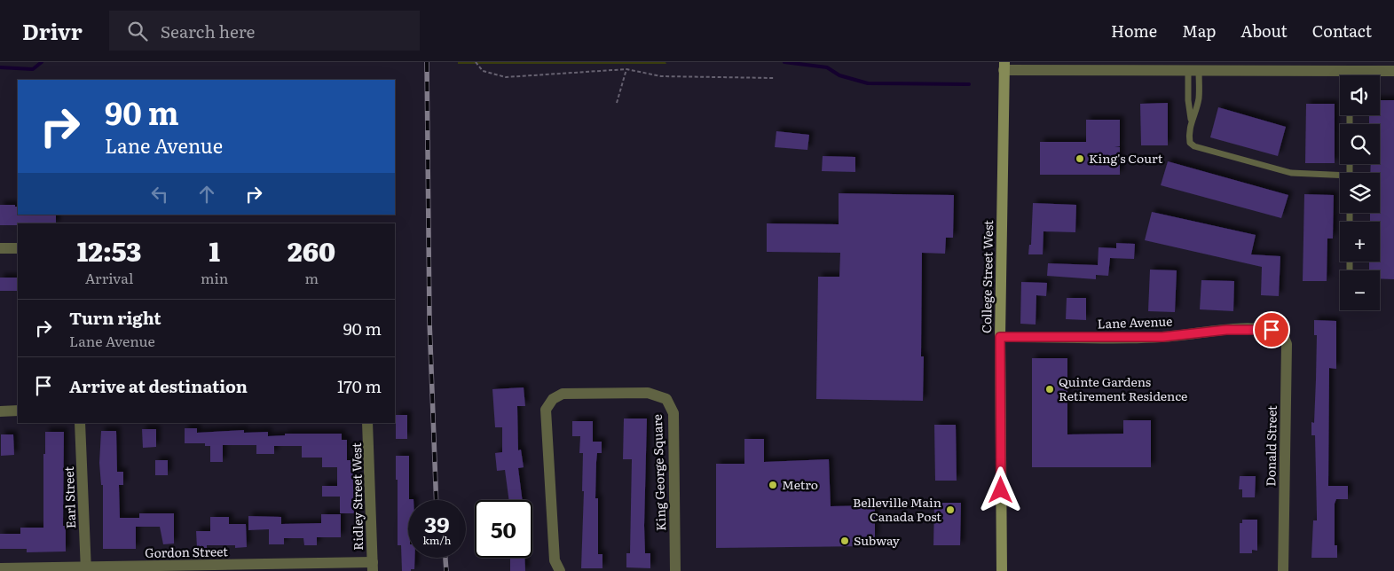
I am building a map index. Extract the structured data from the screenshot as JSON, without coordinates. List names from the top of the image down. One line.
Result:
{"streets":{"main road":["College Street West"],"street":["Lane Avenue","Donald Street","King George Square","Ridley Street West","Earl Street","Gordon Street"]},"crossings":[["College Street West","Lane Avenue"],["Lane Avenue","Donald Street"],["Ridley Street West","Gordon Street"],["Earl Street","Gordon Street"]],"places":["King's Court","Quinte Gardens Retirement Residence","Metro","Belleville Main Canada Post","Subway"],"page":{"header":"Drivr","search":"Search here","nav":["Home","Map","About","Contact"],"map_buttons":["+","−"],"turn":["90 m","Lane Avenue"],"eta":["12:53","Arrival","1","min","260","m"],"list":[{"name":"Turn right","note":"Lane Avenue","value":"90 m"},{"name":"Arrive at destination","value":"170 m"}],"speed":"39 km/h","limit":"50"}}
